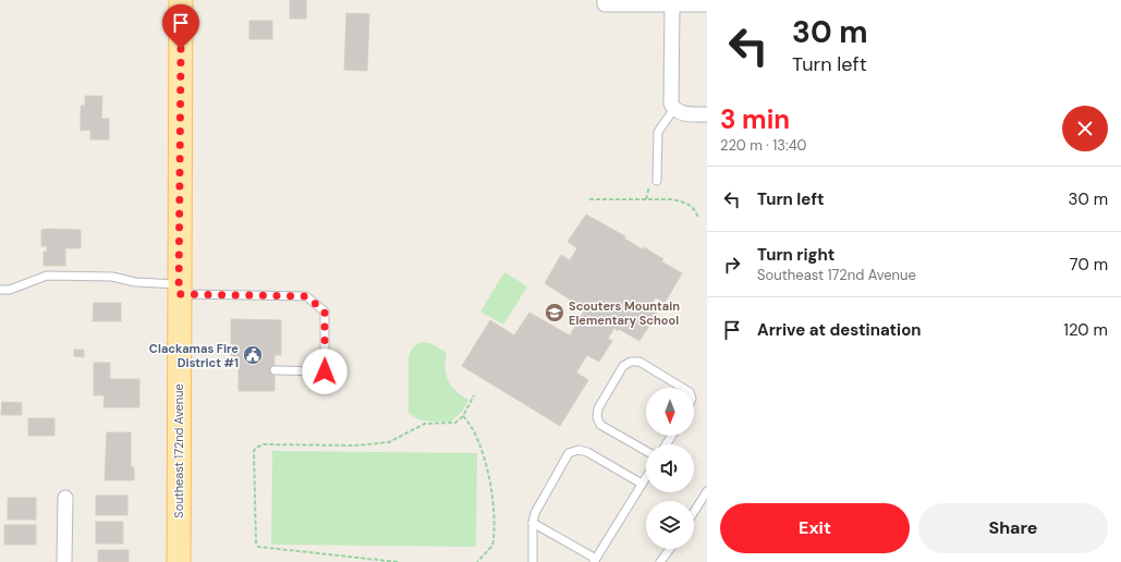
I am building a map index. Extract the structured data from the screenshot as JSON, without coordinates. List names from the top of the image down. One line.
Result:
{"streets":{"main road":["Southeast 172nd Avenue"]},"places":{"school or university":["Scouters Mountain Elementary School"],"public building":["Clackamas Fire District #1"]},"north":"bottom","page":{"turn":["30 m","Turn left"],"heading":["3 min","220 m · 13:40"],"list":[{"name":"Turn left","value":"30 m"},{"name":"Turn right","note":"Southeast 172nd Avenue","value":"70 m"},{"name":"Arrive at destination","value":"120 m"}],"buttons":["Exit","Share"]}}
